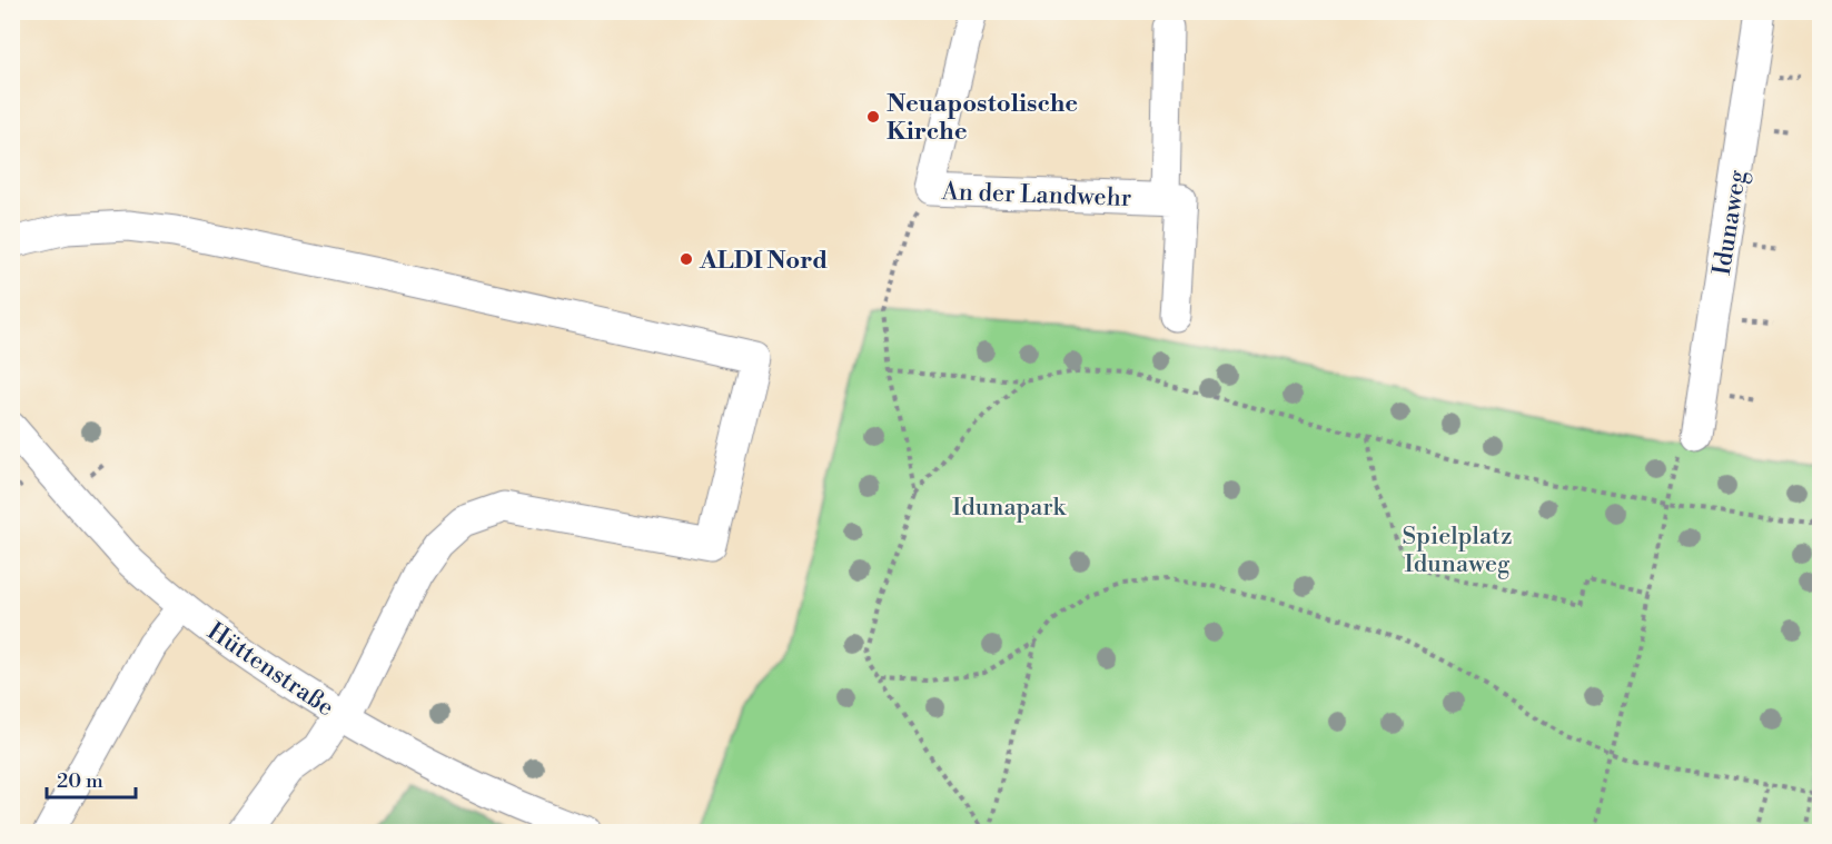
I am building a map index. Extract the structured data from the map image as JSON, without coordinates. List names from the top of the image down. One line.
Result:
{"streets":{"street":["An der Landwehr","Idunaweg","Hüttenstraße"]},"parks":["Idunapark","Spielplatz Idunaweg"],"places":["Neuapostolische Kirche","ALDI Nord"],"scale_bar":"20 m"}
